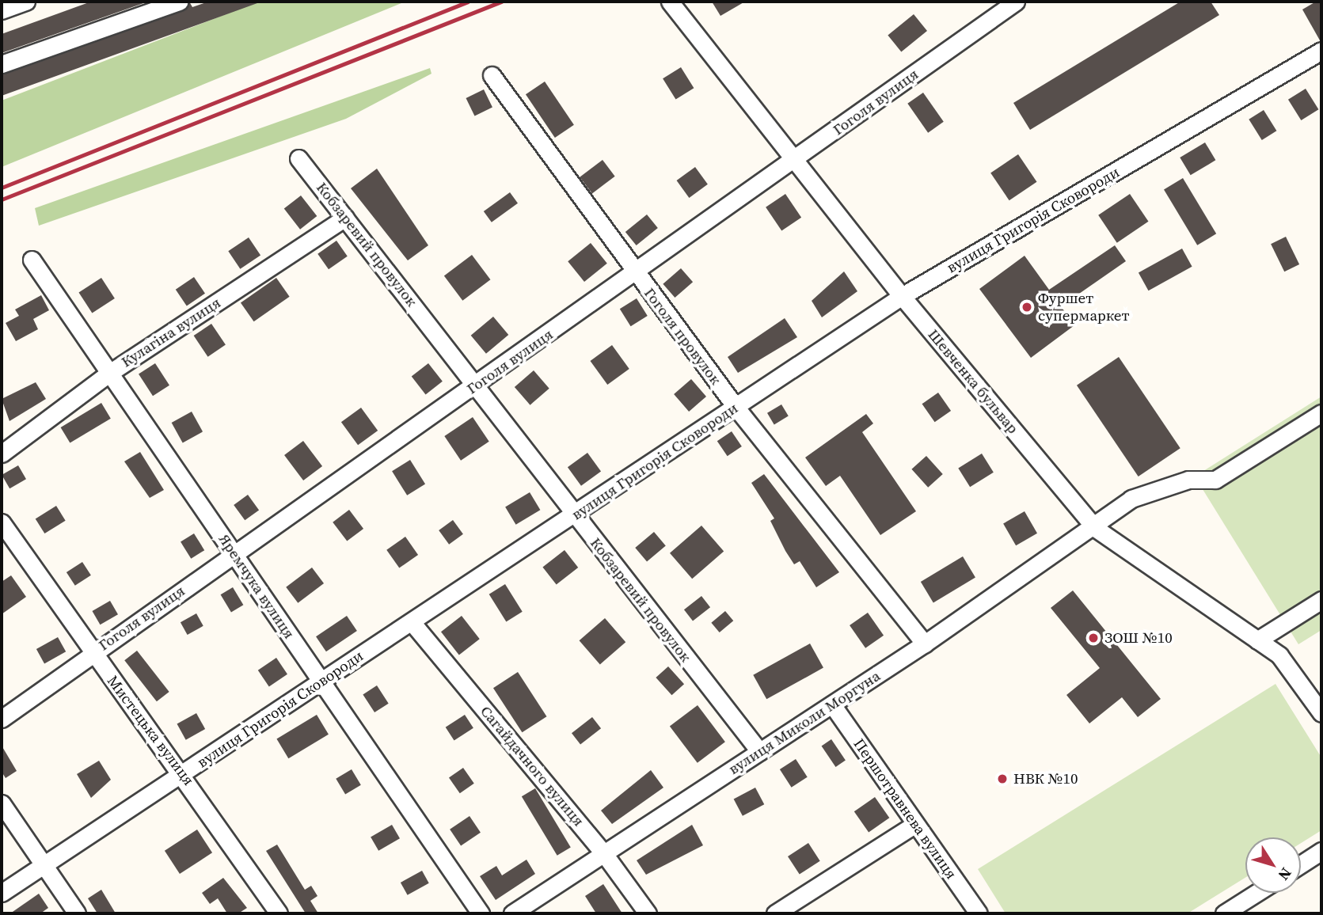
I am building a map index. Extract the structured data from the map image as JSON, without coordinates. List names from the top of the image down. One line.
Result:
{"streets":{"street":["Гоголя вулиця","вулиця Григорія Сковороди","Кобзаревий провулок","Кулагіна вулиця","Гоголя провулок","Шевченка бульвар","Яремчука вулиця","вулиця Миколи Моргуна","Мистецька вулиця","Сагайдачного вулиця","Першотравнева вулиця"]},"crossings":[["Гоголя вулиця","Кобзаревий провулок"],["Гоголя вулиця","Гоголя провулок"],["Гоголя вулиця","Шевченка бульвар"],["Гоголя вулиця","Яремчука вулиця"],["Гоголя вулиця","Мистецька вулиця"],["вулиця Григорія Сковороди","Кобзаревий провулок"],["вулиця Григорія Сковороди","Гоголя провулок"],["вулиця Григорія Сковороди","Шевченка бульвар"],["вулиця Григорія Сковороди","Яремчука вулиця"],["вулиця Григорія Сковороди","Мистецька вулиця"],["вулиця Григорія Сковороди","Сагайдачного вулиця"],["Кобзаревий провулок","Кулагіна вулиця"],["Кобзаревий провулок","вулиця Миколи Моргуна"],["Кулагіна вулиця","Яремчука вулиця"],["Гоголя провулок","вулиця Миколи Моргуна"],["Шевченка бульвар","вулиця Миколи Моргуна"],["вулиця Миколи Моргуна","Сагайдачного вулиця"],["вулиця Миколи Моргуна","Першотравнева вулиця"]],"places":["Фуршет супермаркет","ЗОШ №10","НВК №10"],"north":"bottom right"}
